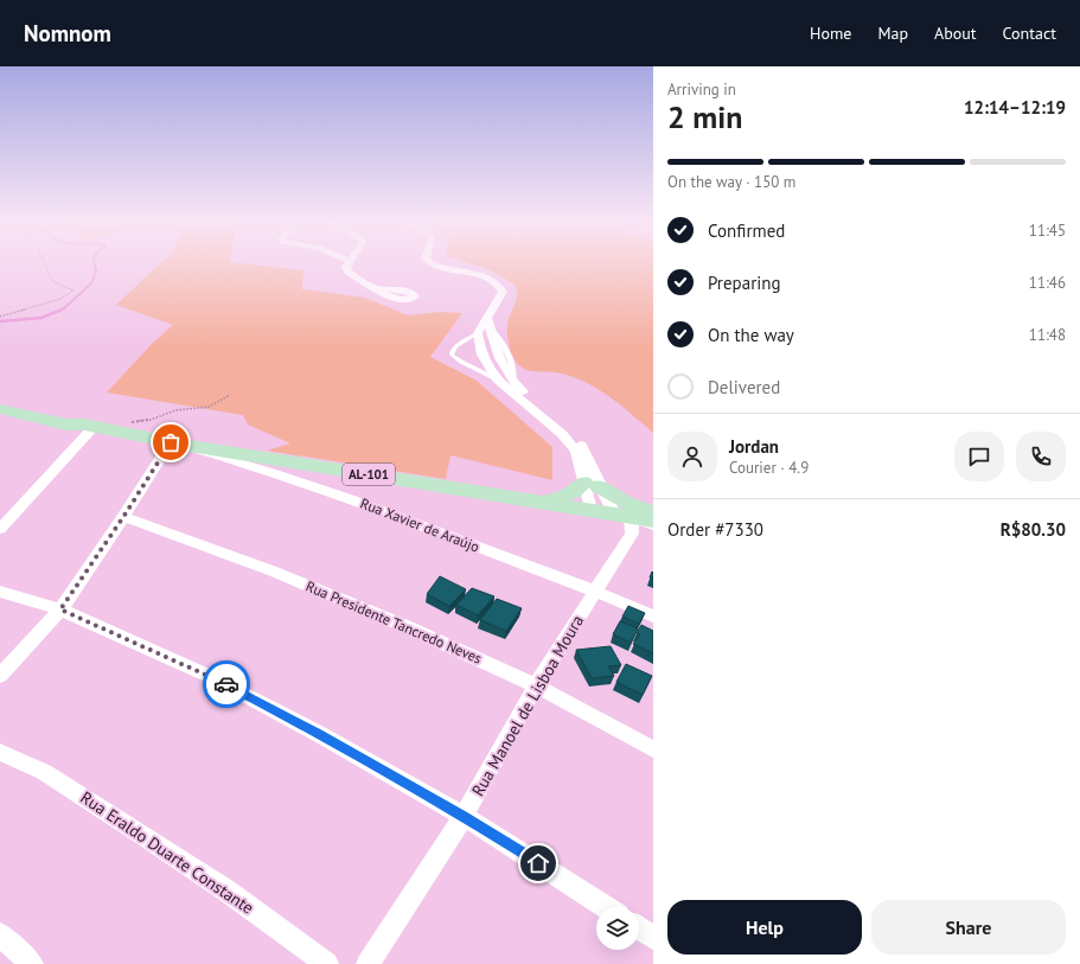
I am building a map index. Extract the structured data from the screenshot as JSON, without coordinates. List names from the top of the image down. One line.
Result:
{"streets":{"main road":["AL-101"],"street":["Rua Xavier de Araújo","Rua Presidente Tancredo Neves","Rua Manoel de Lisboa Moura","Rua Eraldo Duarte Constante"]},"crossings":[["AL-101","Rua Xavier de Araújo"],["AL-101","Rua Manoel de Lisboa Moura"],["Rua Xavier de Araújo","Rua Manoel de Lisboa Moura"],["Rua Presidente Tancredo Neves","Rua Manoel de Lisboa Moura"]],"page":{"header":"Nomnom","nav":["Home","Map","About","Contact"],"heading":["2 min","Arriving in","12:14–12:19"],"panel":["Jordan","Courier · 4.9","Order #7330","R$80.30"],"bar":"On the way · 150 m","list":[["Confirmed","11:45"],["Preparing","11:46"],["On the way","11:48"],"Delivered"],"buttons":["Help","Share"]}}
